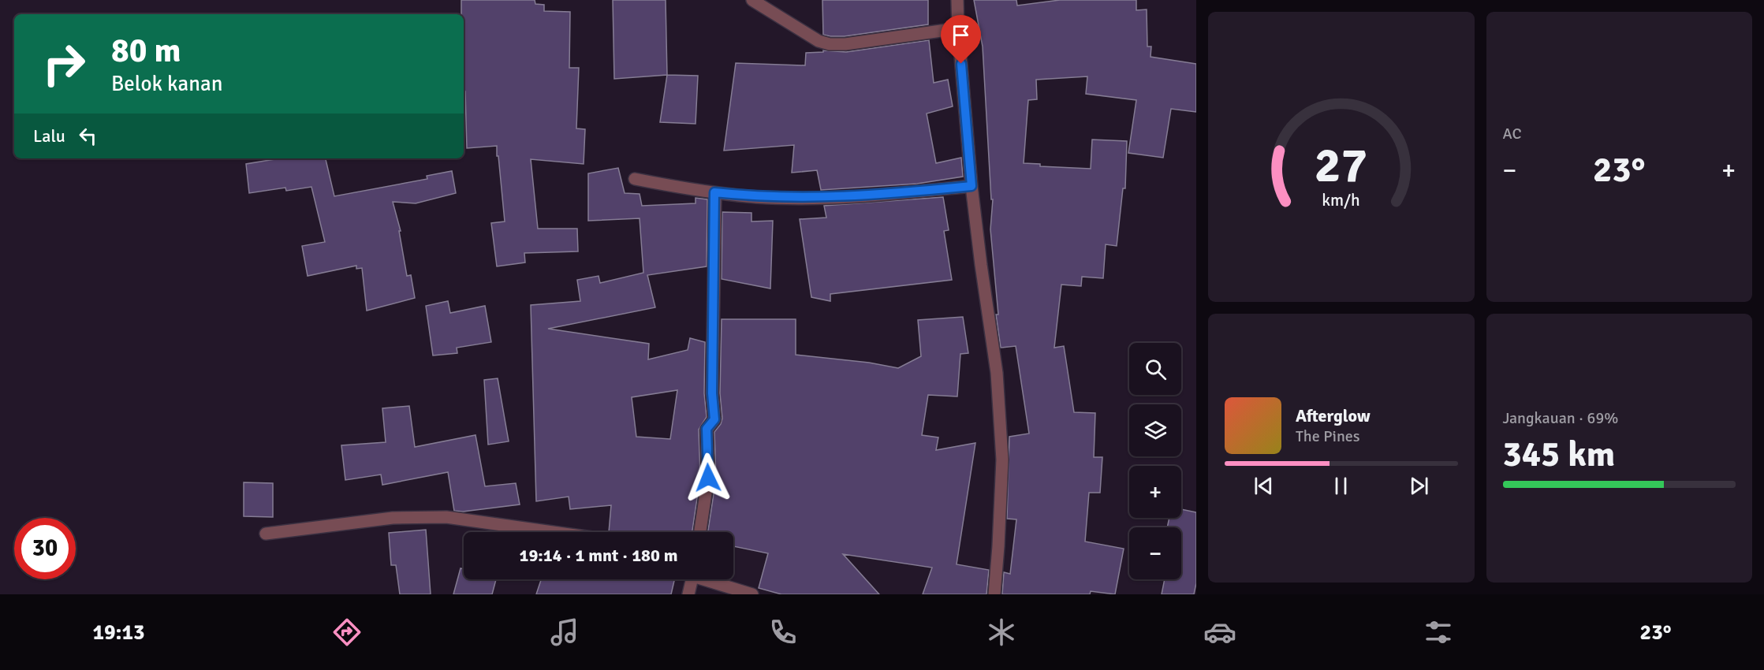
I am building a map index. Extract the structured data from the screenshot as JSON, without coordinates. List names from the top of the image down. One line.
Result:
{"page":{"tile":["AC",["Jangkauan · 69%","345 km"]],"turn":["80 m","Belok kanan"],"then":"Lalu","heat":["−","23°","+"],"map_buttons":["+","−"],"song":["Afterglow","The Pines"],"limit":"30","trip":"19:14 · 1 mnt · 180 m","tabs":["19:13","23°"],"gauge":["27","km/h"]}}
